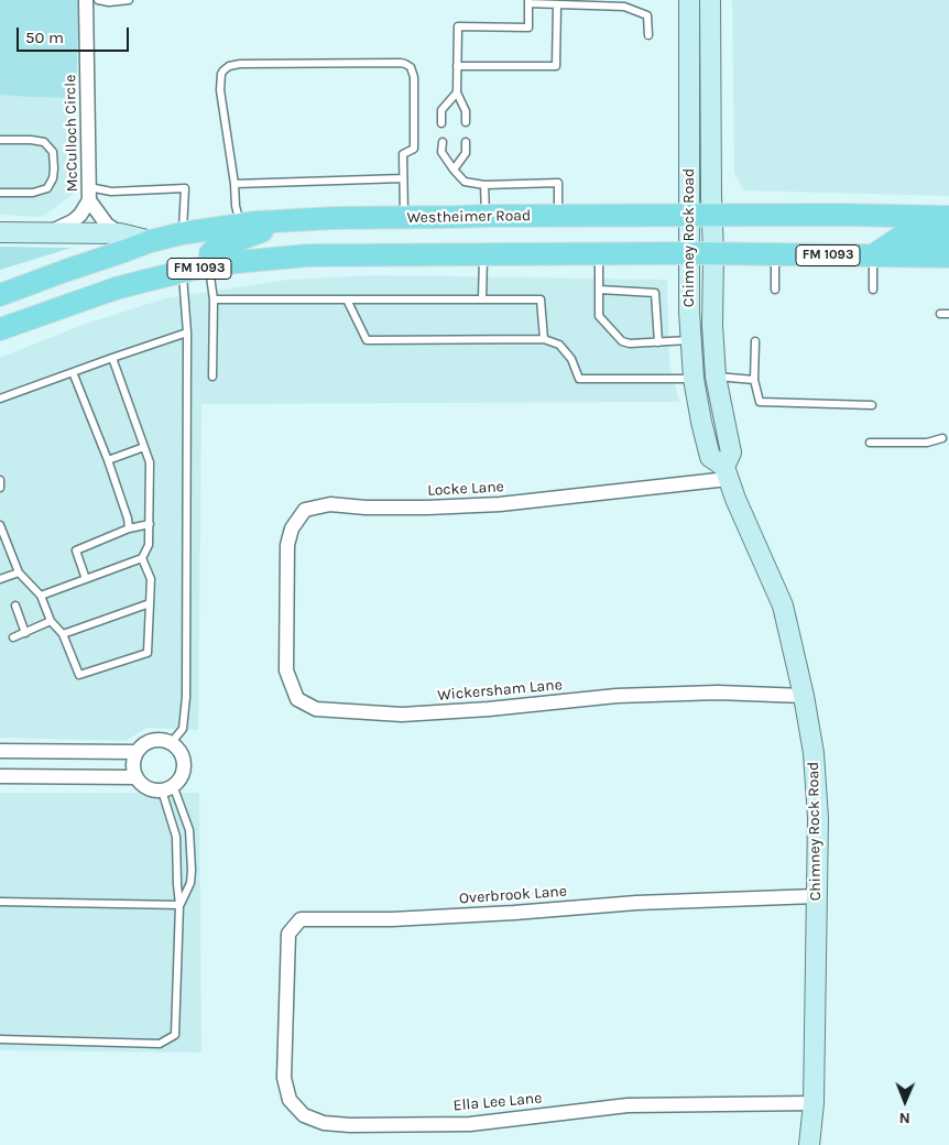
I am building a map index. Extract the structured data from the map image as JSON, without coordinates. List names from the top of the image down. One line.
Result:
{"streets":{"main road":["Westheimer Road","Chimney Rock Road","FM 1093"],"street":["McCulloch Circle","Locke Lane","Wickersham Lane","Overbrook Lane","Ella Lee Lane"]},"crossings":[["Westheimer Road","Chimney Rock Road"],["Chimney Rock Road","FM 1093"],["Chimney Rock Road","Locke Lane"],["Chimney Rock Road","Wickersham Lane"],["Chimney Rock Road","Overbrook Lane"],["Chimney Rock Road","Ella Lee Lane"],["Locke Lane","Wickersham Lane"],["Overbrook Lane","Ella Lee Lane"]],"scale_bar":"50 m","north":"bottom"}
